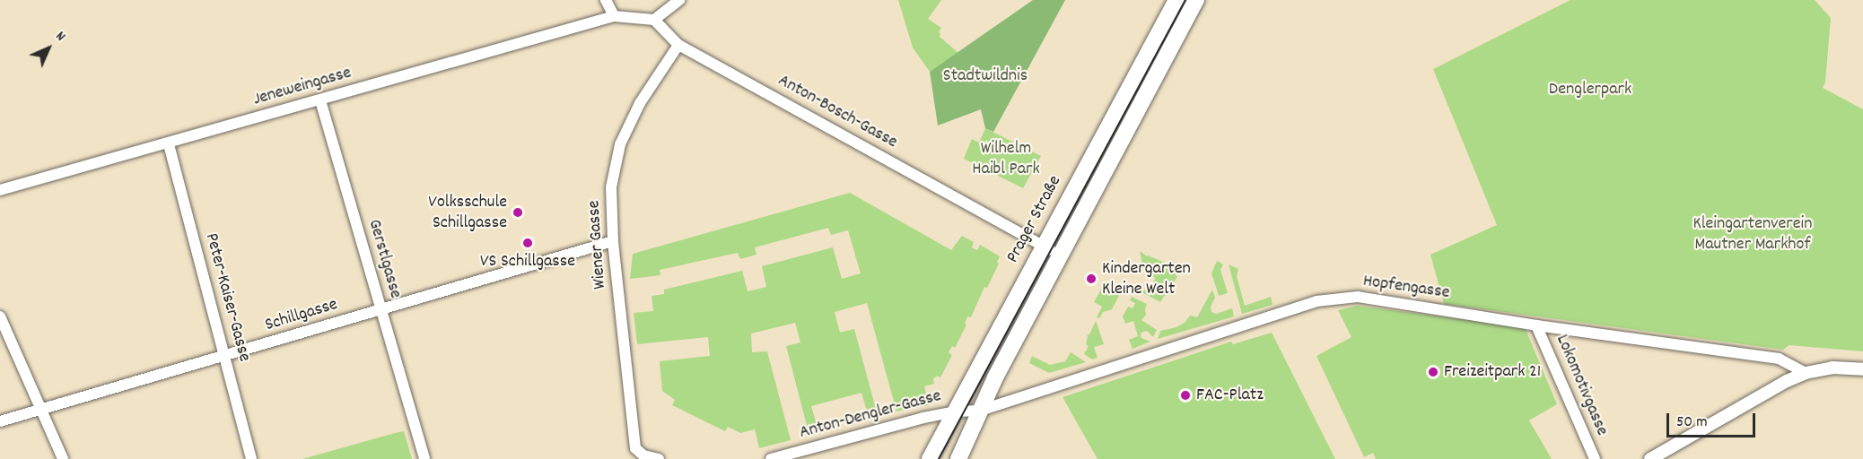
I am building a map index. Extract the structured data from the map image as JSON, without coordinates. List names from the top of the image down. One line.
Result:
{"streets":{"main road":["Prager Straße"],"street":["Jeneweingasse","Anton-Bosch-Gasse","Wiener Gasse","Gerstlgasse","Hopfengasse","Peter-Kaiser-Gasse","Schillgasse","Lokomotivgasse","Anton-Dengler-Gasse"]},"crossings":[["Jeneweingasse","Gerstlgasse"],["Jeneweingasse","Peter-Kaiser-Gasse"],["Anton-Bosch-Gasse","Prager Straße"],["Anton-Bosch-Gasse","Wiener Gasse"],["Prager Straße","Anton-Dengler-Gasse"],["Wiener Gasse","Schillgasse"],["Gerstlgasse","Schillgasse"],["Hopfengasse","Lokomotivgasse"],["Hopfengasse","Anton-Dengler-Gasse"],["Peter-Kaiser-Gasse","Schillgasse"]],"parks":["Stadtwildnis","Denglerpark","Wilhelm Haibl Park","Kleingartenverein Mautner Markhof"],"places":["Volksschule Schillgasse","VS Schillgasse","Kindergarten Kleine Welt","Freizeitpark 21","FAC-Platz"],"scale_bar":"50 m","north":"top right"}
